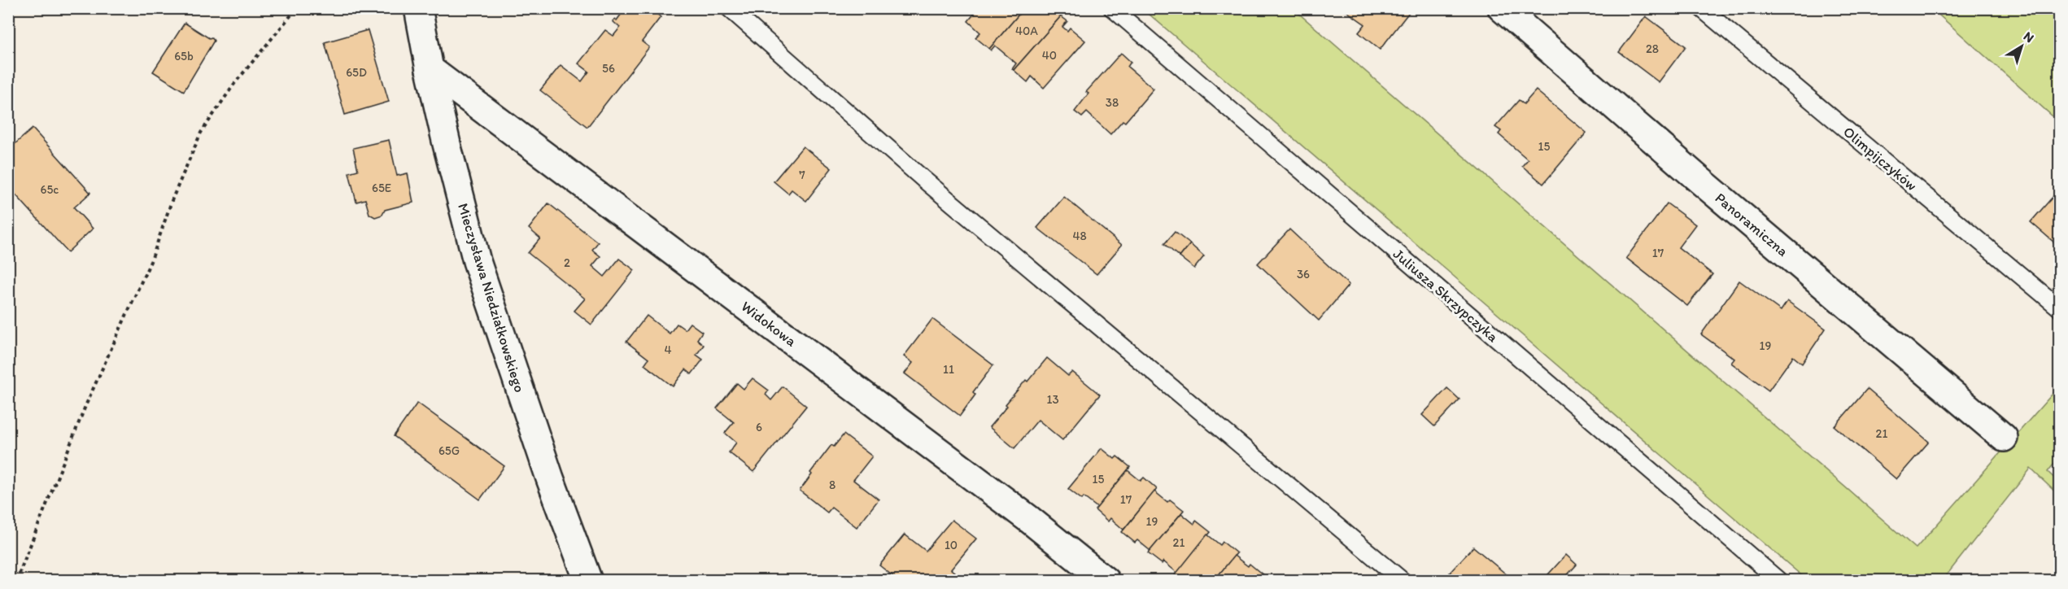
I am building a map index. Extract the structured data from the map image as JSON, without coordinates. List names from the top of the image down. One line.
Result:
{"streets":{"street":["Panoramiczna","Mieczysława Niedziałkowskiego","Widokowa"],"lane":["Olimpijczyków","Juliusza Skrzypczyka"]},"crossings":[["Mieczysława Niedziałkowskiego","Widokowa"]],"house_numbers":["40A","28","40","65b","56","65D","38","15","7","65E","65c","48","17","2","36","19","4","11","13","6","21","65G","15","8","17","19","21","10"],"north":"top right"}
